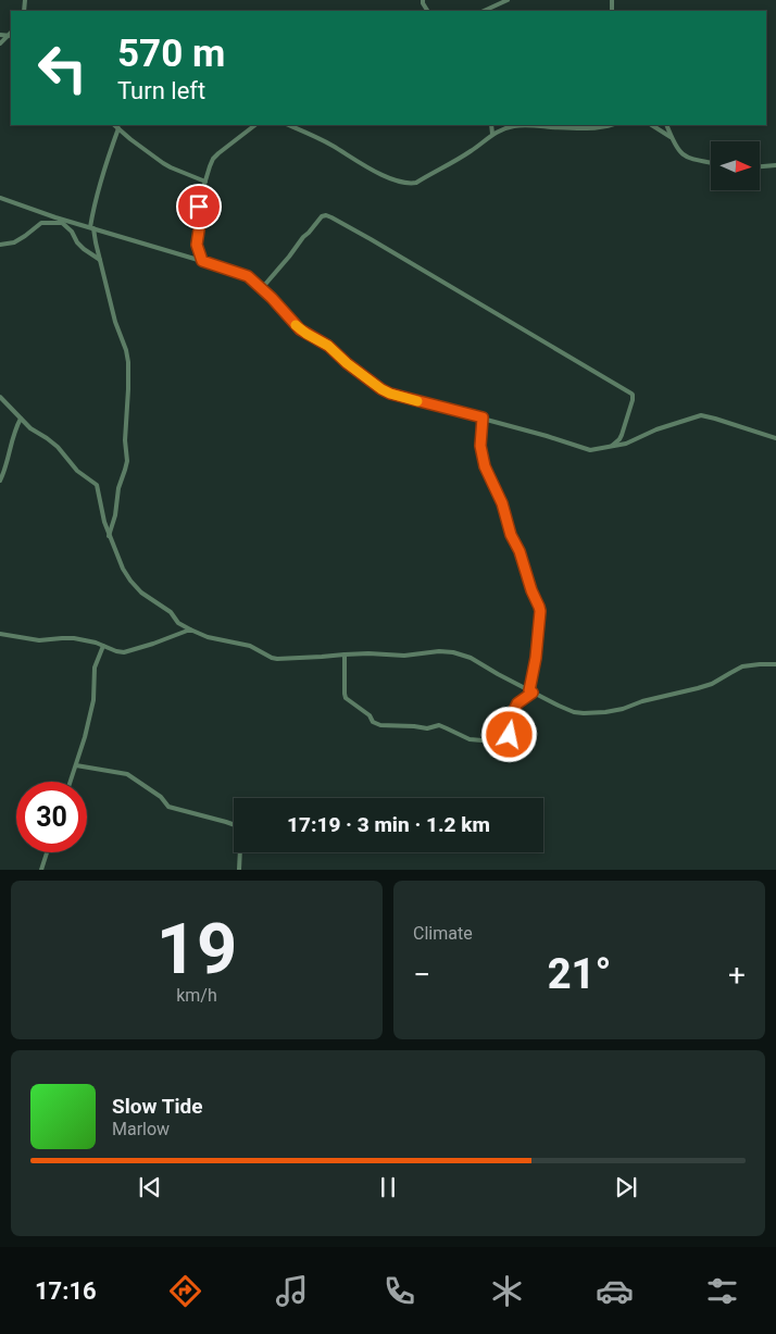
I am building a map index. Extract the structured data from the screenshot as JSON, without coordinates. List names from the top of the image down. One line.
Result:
{"north":"right","page":{"turn":["570 m","Turn left"],"limit":"30","trip":"17:19 · 3 min · 1.2 km","tile":[["19","km/h"],"Climate"],"heat":["−","21°","+"],"song":["Slow Tide","Marlow"],"tabs":"17:16"}}
